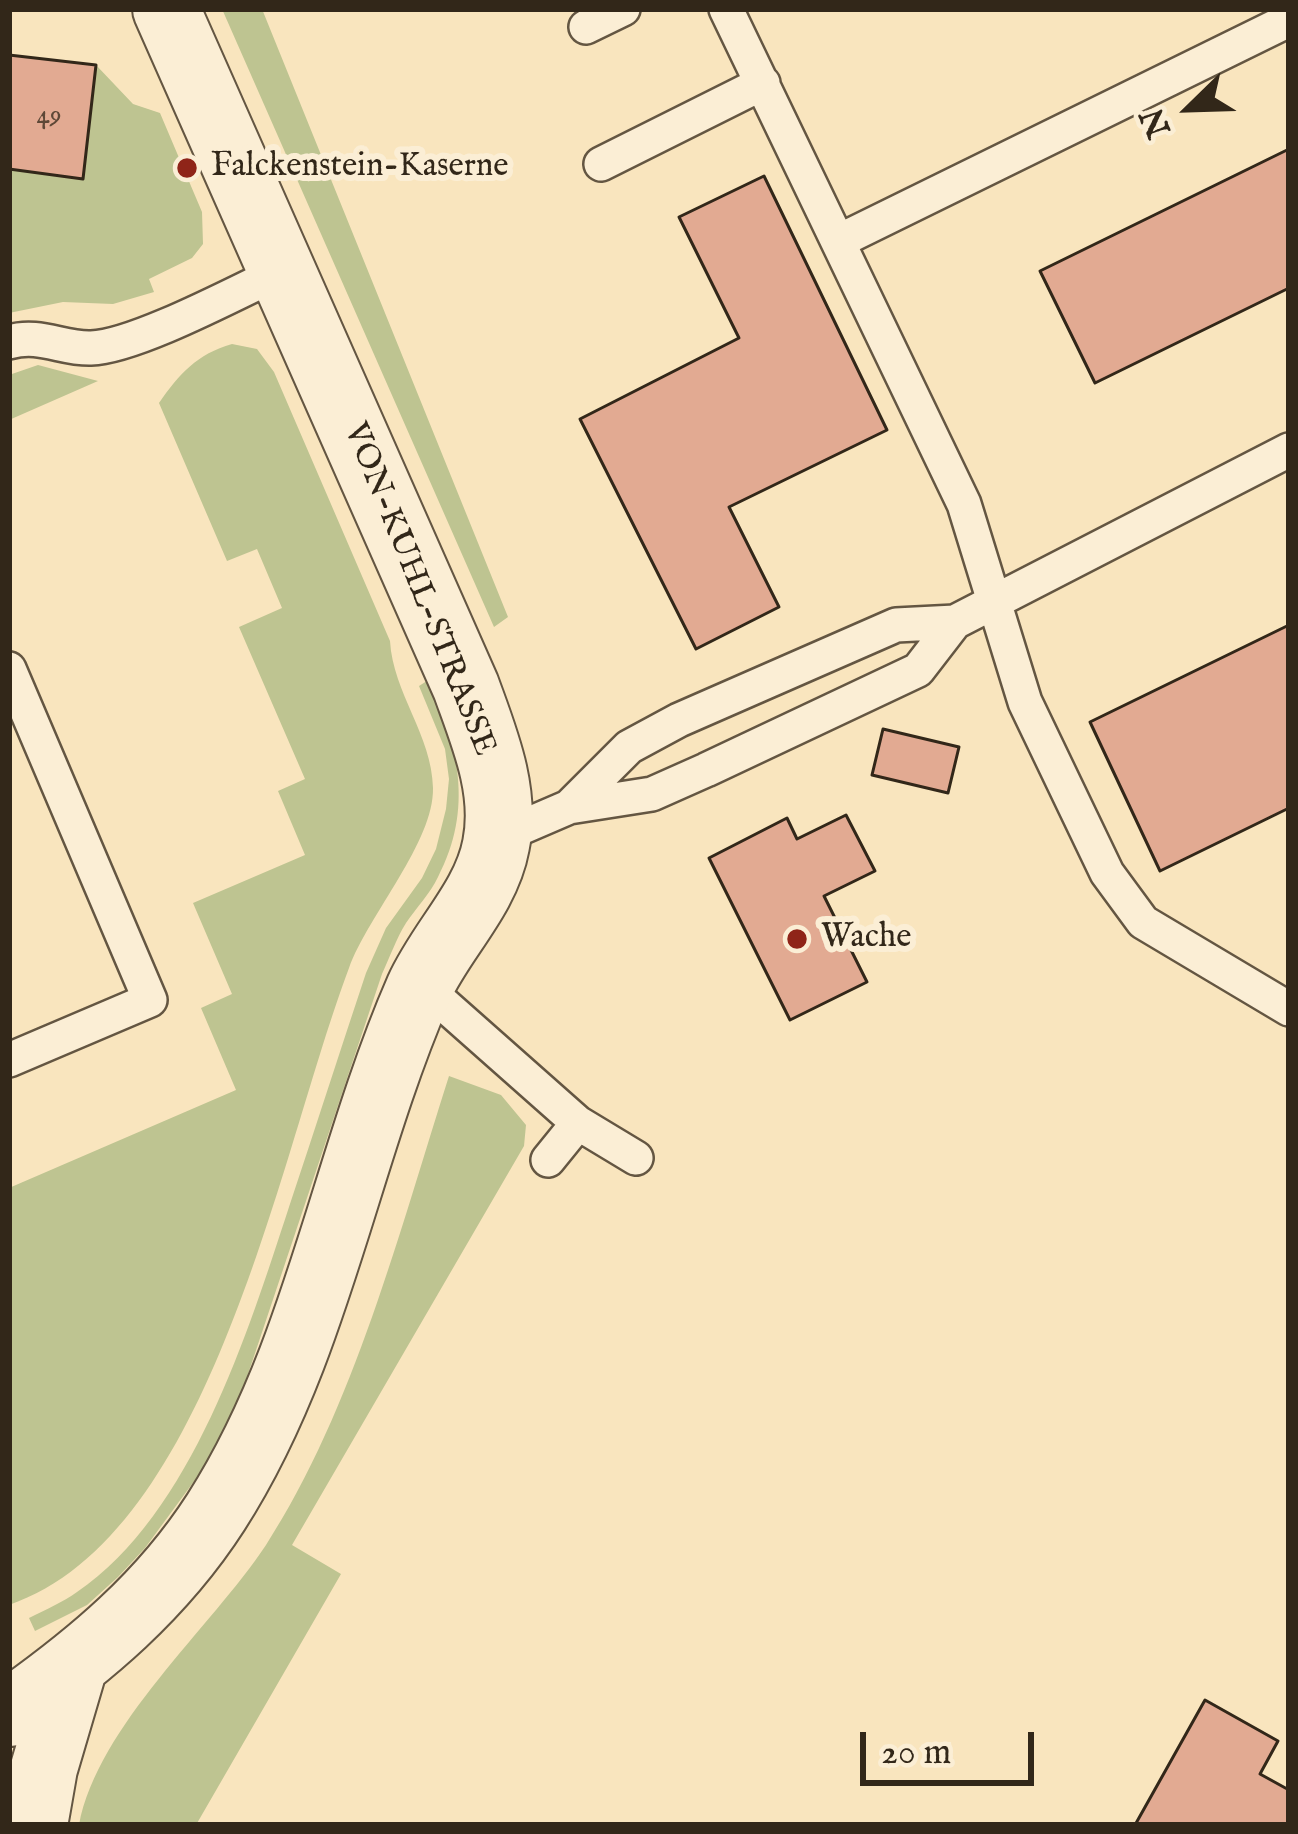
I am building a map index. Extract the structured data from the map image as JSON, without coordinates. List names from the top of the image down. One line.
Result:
{"streets":{"street":["VON-KUHL-STRASSE"]},"places":["Falckenstein-Kaserne","Wache"],"house_numbers":["49"],"scale_bar":"20 m","north":"bottom left"}
